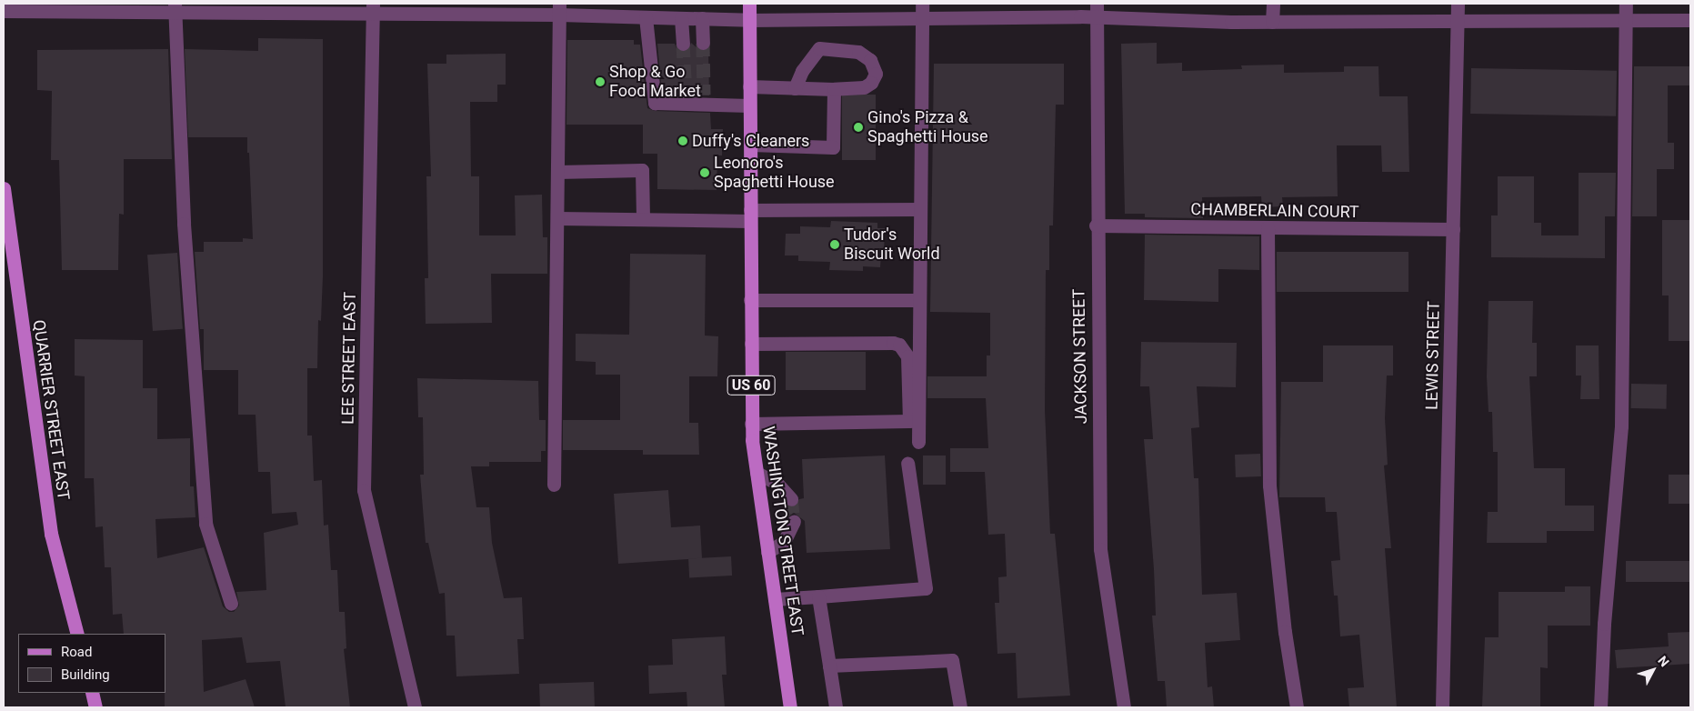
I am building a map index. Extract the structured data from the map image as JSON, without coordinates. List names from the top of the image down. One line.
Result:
{"streets":{"main road":["US 60","QUARRIER STREET EAST","WASHINGTON STREET EAST"],"street":["CHAMBERLAIN COURT","LEWIS STREET","JACKSON STREET","LEE STREET EAST"]},"crossings":[["CHAMBERLAIN COURT","LEWIS STREET"],["CHAMBERLAIN COURT","JACKSON STREET"]],"places":["Shop & Go Food Market","Gino's Pizza & Spaghetti House","Duffy's Cleaners","Leonoro's Spaghetti House","Tudor's Biscuit World"],"legend":["Road","Building"],"north":"top right"}
